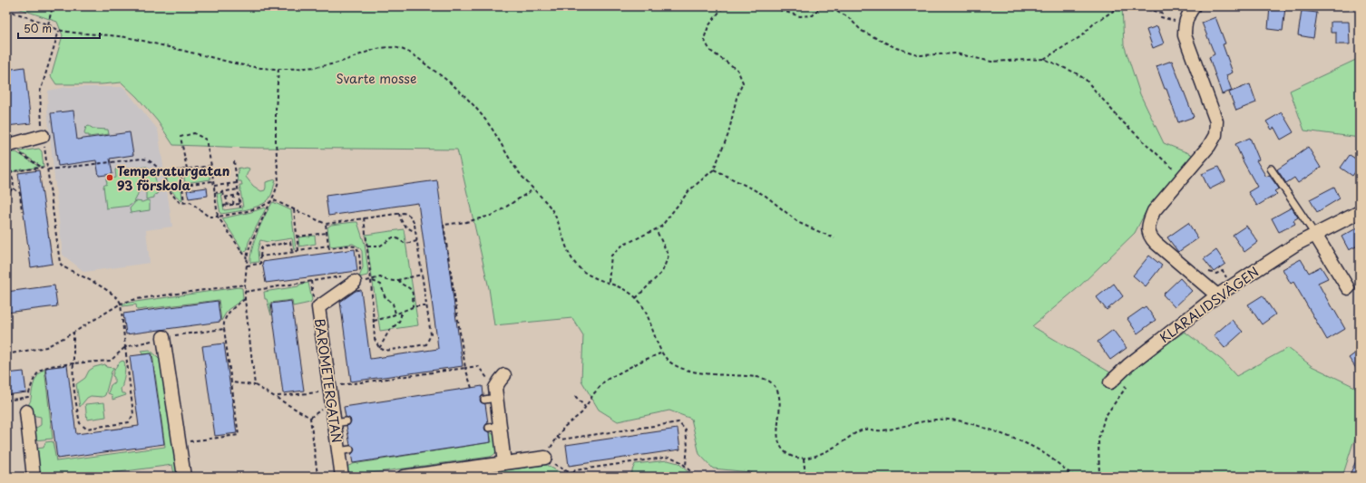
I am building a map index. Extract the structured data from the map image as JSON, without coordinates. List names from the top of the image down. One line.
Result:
{"streets":{"street":["KLARALIDSVÄGEN","BAROMETERGATAN"]},"parks":["Svarte mosse"],"places":["Temperaturgatan 93 förskola"],"scale_bar":"50 m"}
